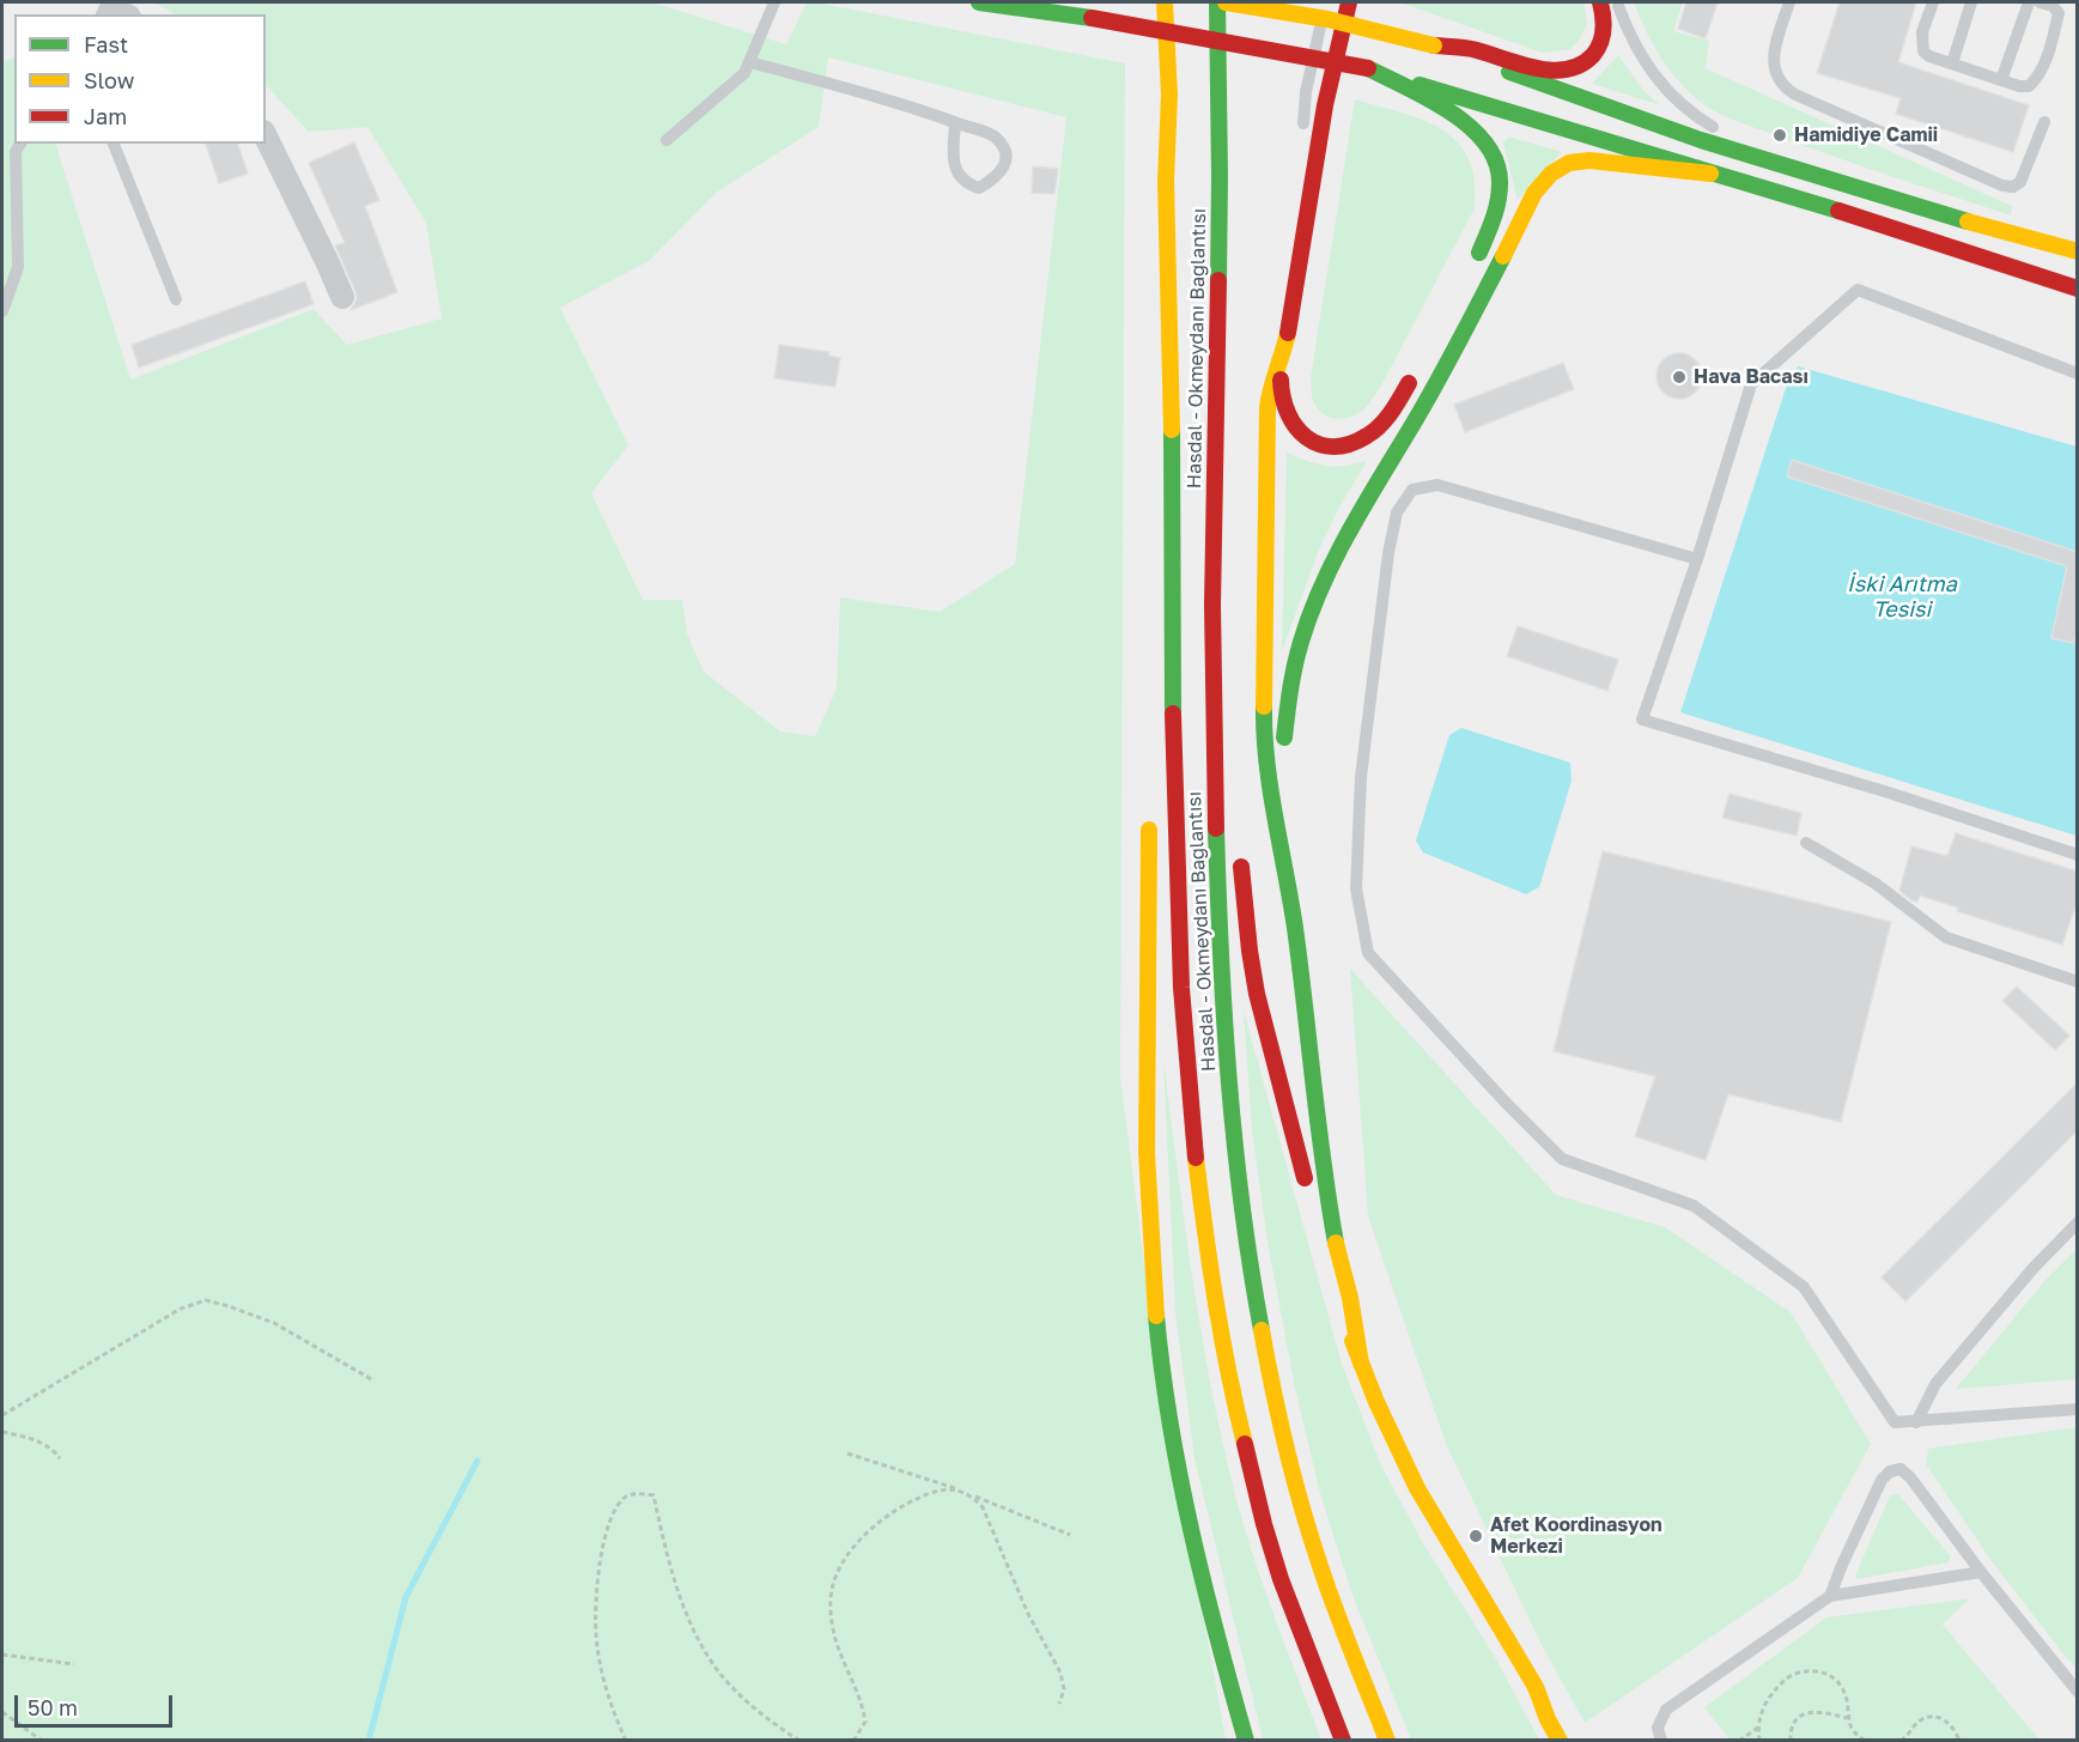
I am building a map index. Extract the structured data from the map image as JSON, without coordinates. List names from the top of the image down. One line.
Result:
{"streets":{"main road":["Hasdal - Okmeydanı Bağlantısı"]},"water":["İski Arıtma Tesisi"],"places":["Hamidiye Camii","Hava Bacası","Afet Koordinasyon Merkezi"],"legend":["Fast","Slow","Jam"],"scale_bar":"50 m"}
